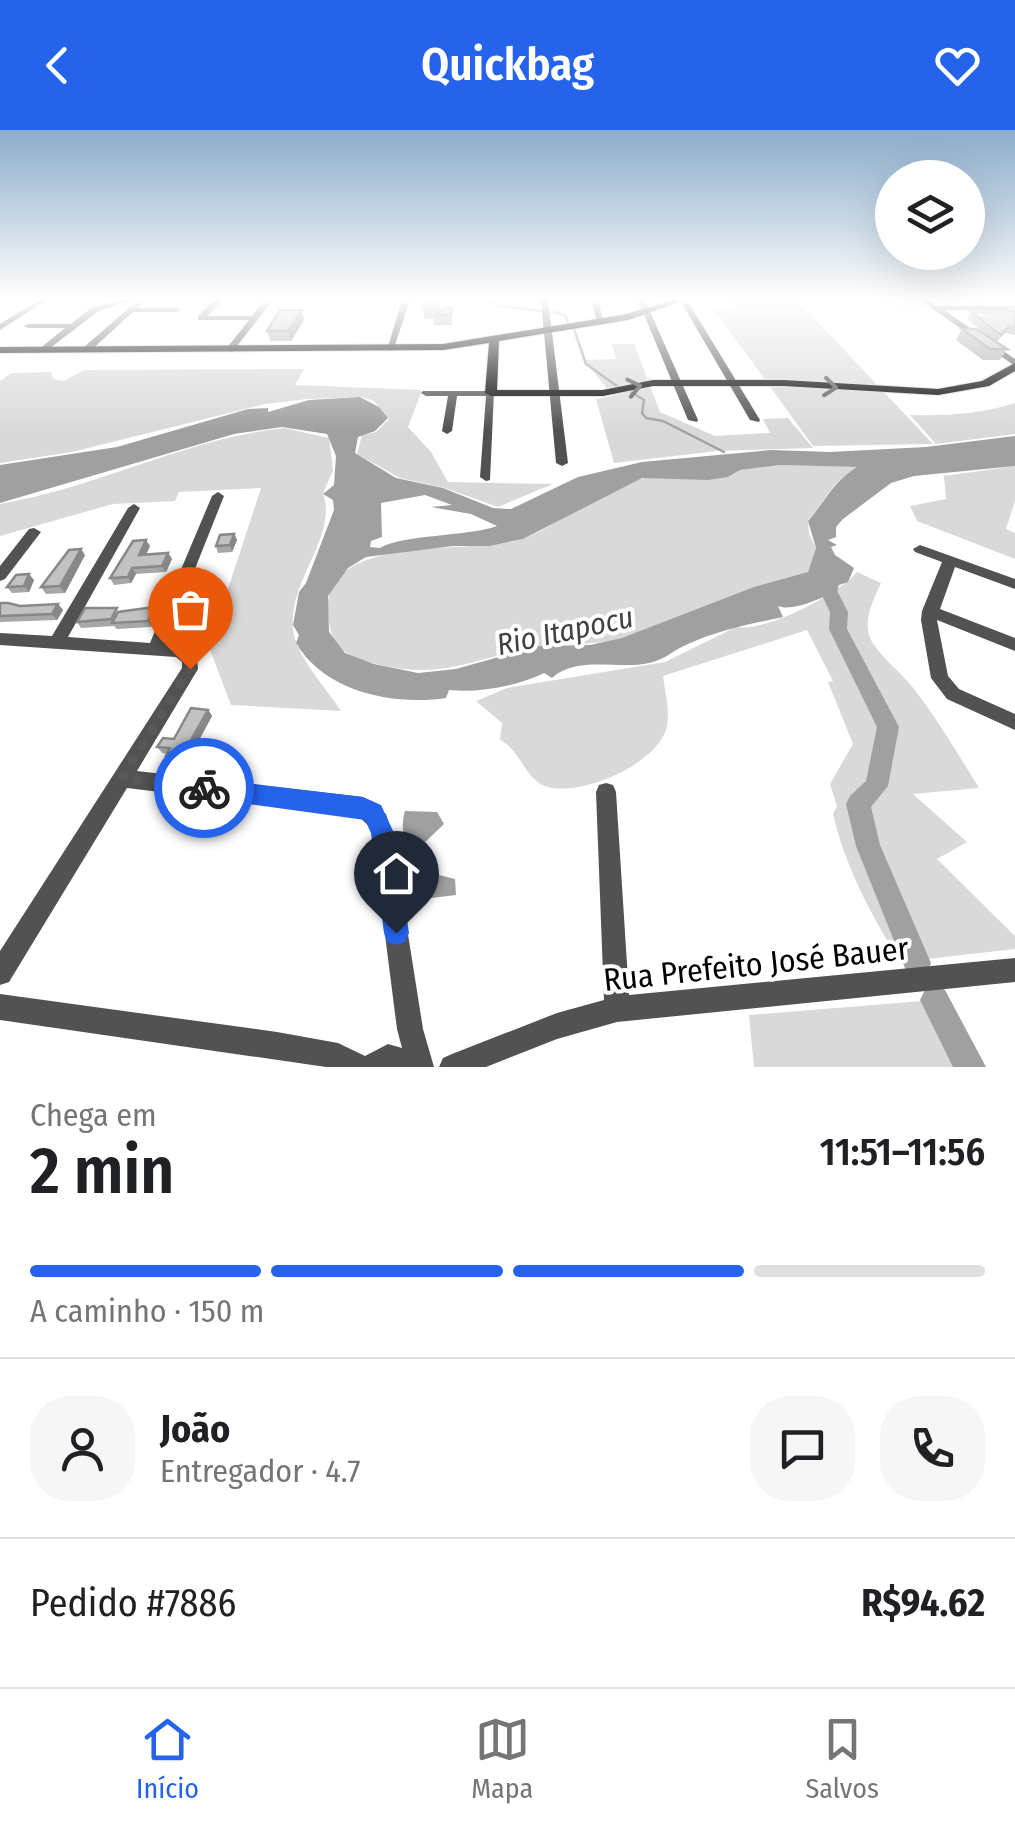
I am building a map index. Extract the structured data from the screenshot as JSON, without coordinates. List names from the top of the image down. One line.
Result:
{"streets":{"street":["Rua Prefeito José Bauer"]},"water":["Rio Itapocu"],"page":{"header":"Quickbag","heading":["2 min","Chega em","11:51–11:56"],"panel":["João","Entregador · 4.7","Pedido #7886","R$94.62"],"bar":"A caminho · 150 m","tabs":["Início","Mapa","Salvos"]}}
